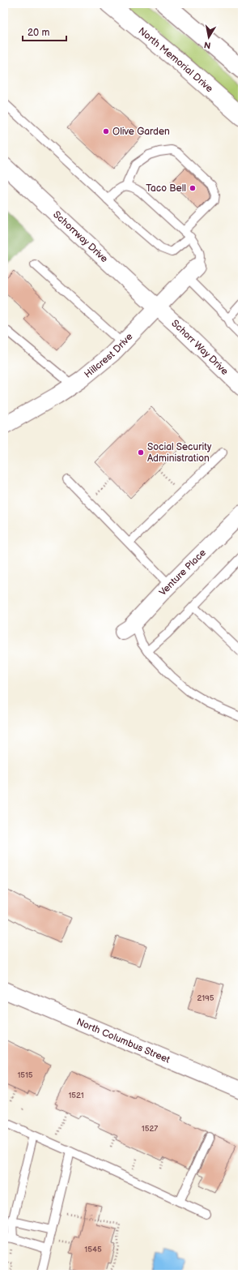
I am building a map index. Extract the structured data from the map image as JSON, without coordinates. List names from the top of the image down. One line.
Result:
{"streets":{"main road":["North Memorial Drive"],"street":["Schorrway Drive","Schorr Way Drive","Hillcrest Drive","Venture Place","North Columbus Street"]},"crossings":[["Schorrway Drive","Schorr Way Drive"],["Schorrway Drive","Hillcrest Drive"],["Schorr Way Drive","Hillcrest Drive"]],"places":["Olive Garden","Taco Bell","Social Security Administration"],"house_numbers":["2195","1515","1521","1527","1545"],"scale_bar":"20 m","north":"bottom"}
